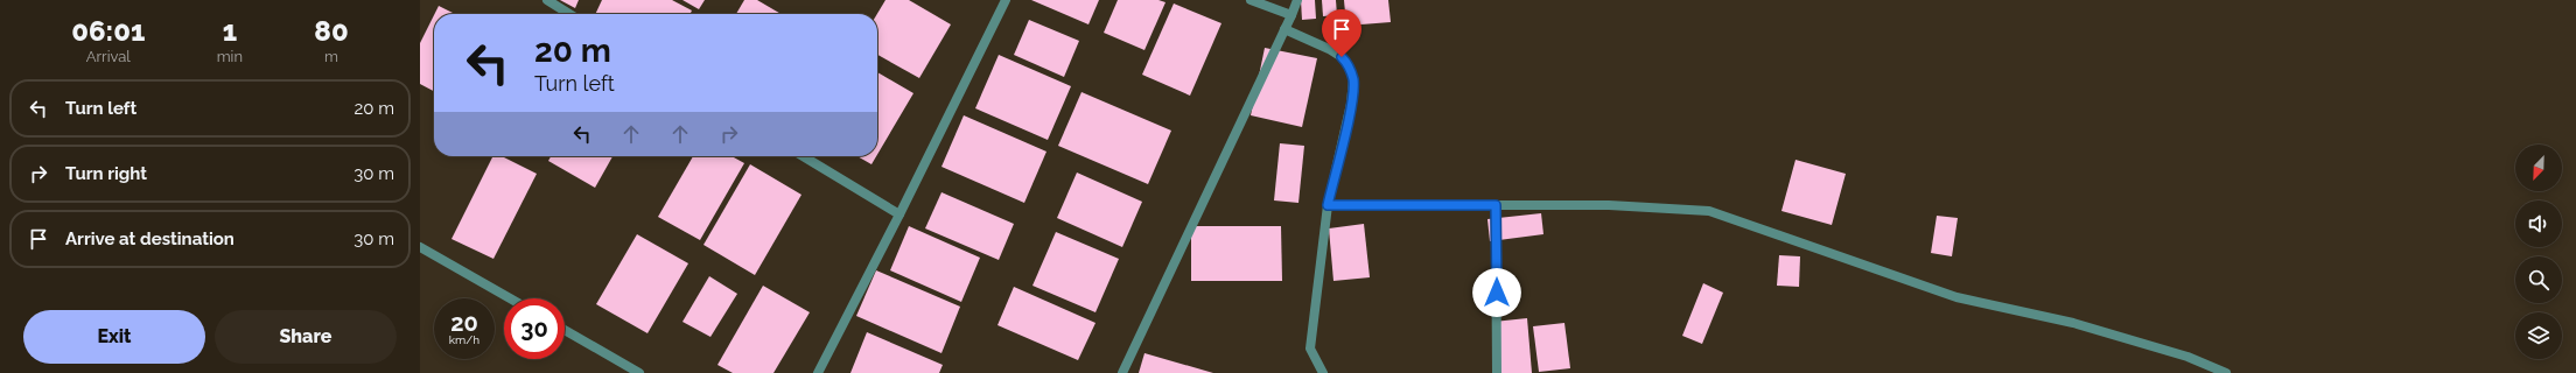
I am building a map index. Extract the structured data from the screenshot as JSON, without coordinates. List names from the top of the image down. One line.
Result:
{"north":"bottom left","page":{"eta":["06:01","Arrival","1","min","80","m"],"turn":["20 m","Turn left"],"list":[{"name":"Turn left","value":"20 m"},{"name":"Turn right","value":"30 m"},{"name":"Arrive at destination","value":"30 m"}],"speed":"20 km/h","limit":"30","buttons":["Exit","Share"]}}
